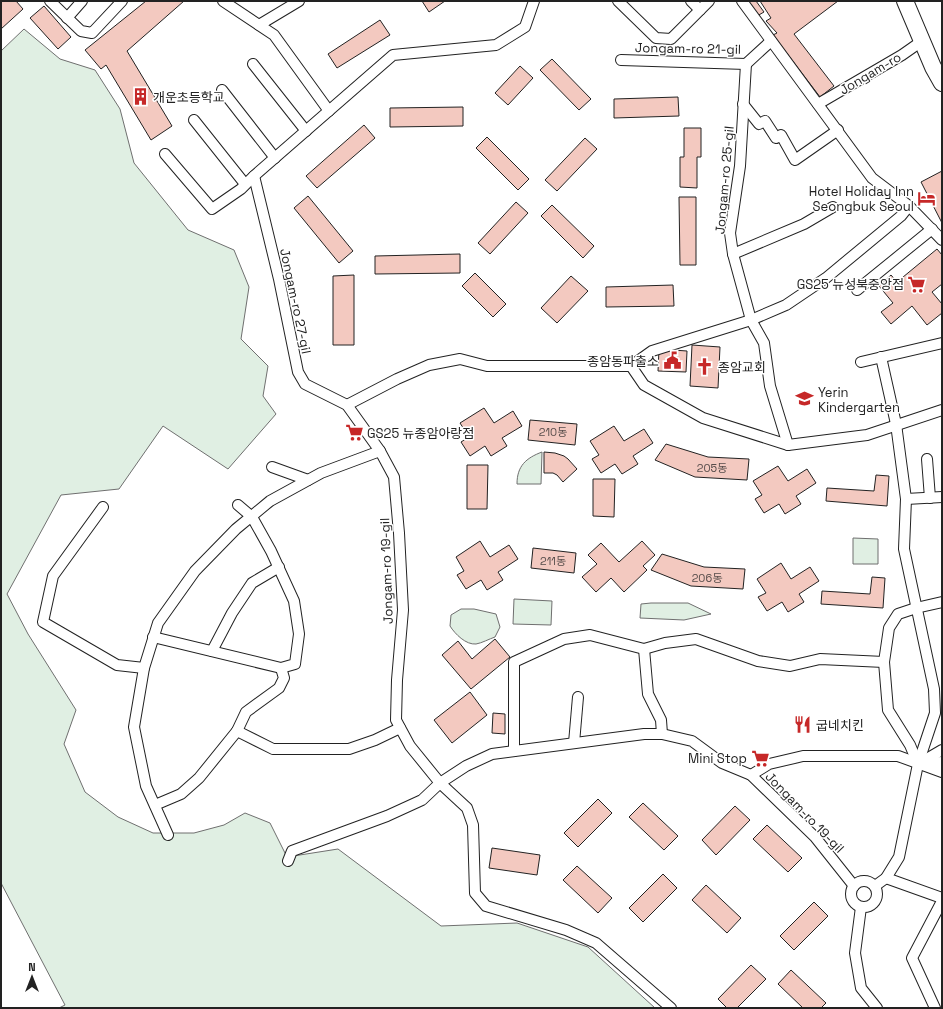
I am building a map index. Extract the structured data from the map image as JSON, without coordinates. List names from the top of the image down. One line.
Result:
{"streets":{"street":["Jongam-ro 21-gil","Jongam-ro","Jongam-ro 25-gil","Jongam-ro 27-gil","Jongam-ro 19-gil"]},"crossings":[["Jongam-ro 21-gil","Jongam-ro 25-gil"],["Jongam-ro 27-gil","Jongam-ro 19-gil"]],"places":{"building":["개운초등학교"],"hotel":["Hotel Holiday Inn Seongbuk Seoul"],"supermarket":["GS25 뉴성북중앙점","GS25 뉴종암아랑점","Mini Stop"],"public building":["종암동파출소"],"church":["종암교회"],"school or university":["Yerin Kindergarten"],"restaurant":["굽네치킨"]},"house_numbers":["210동","205동","211동","206동"],"north":"top"}
